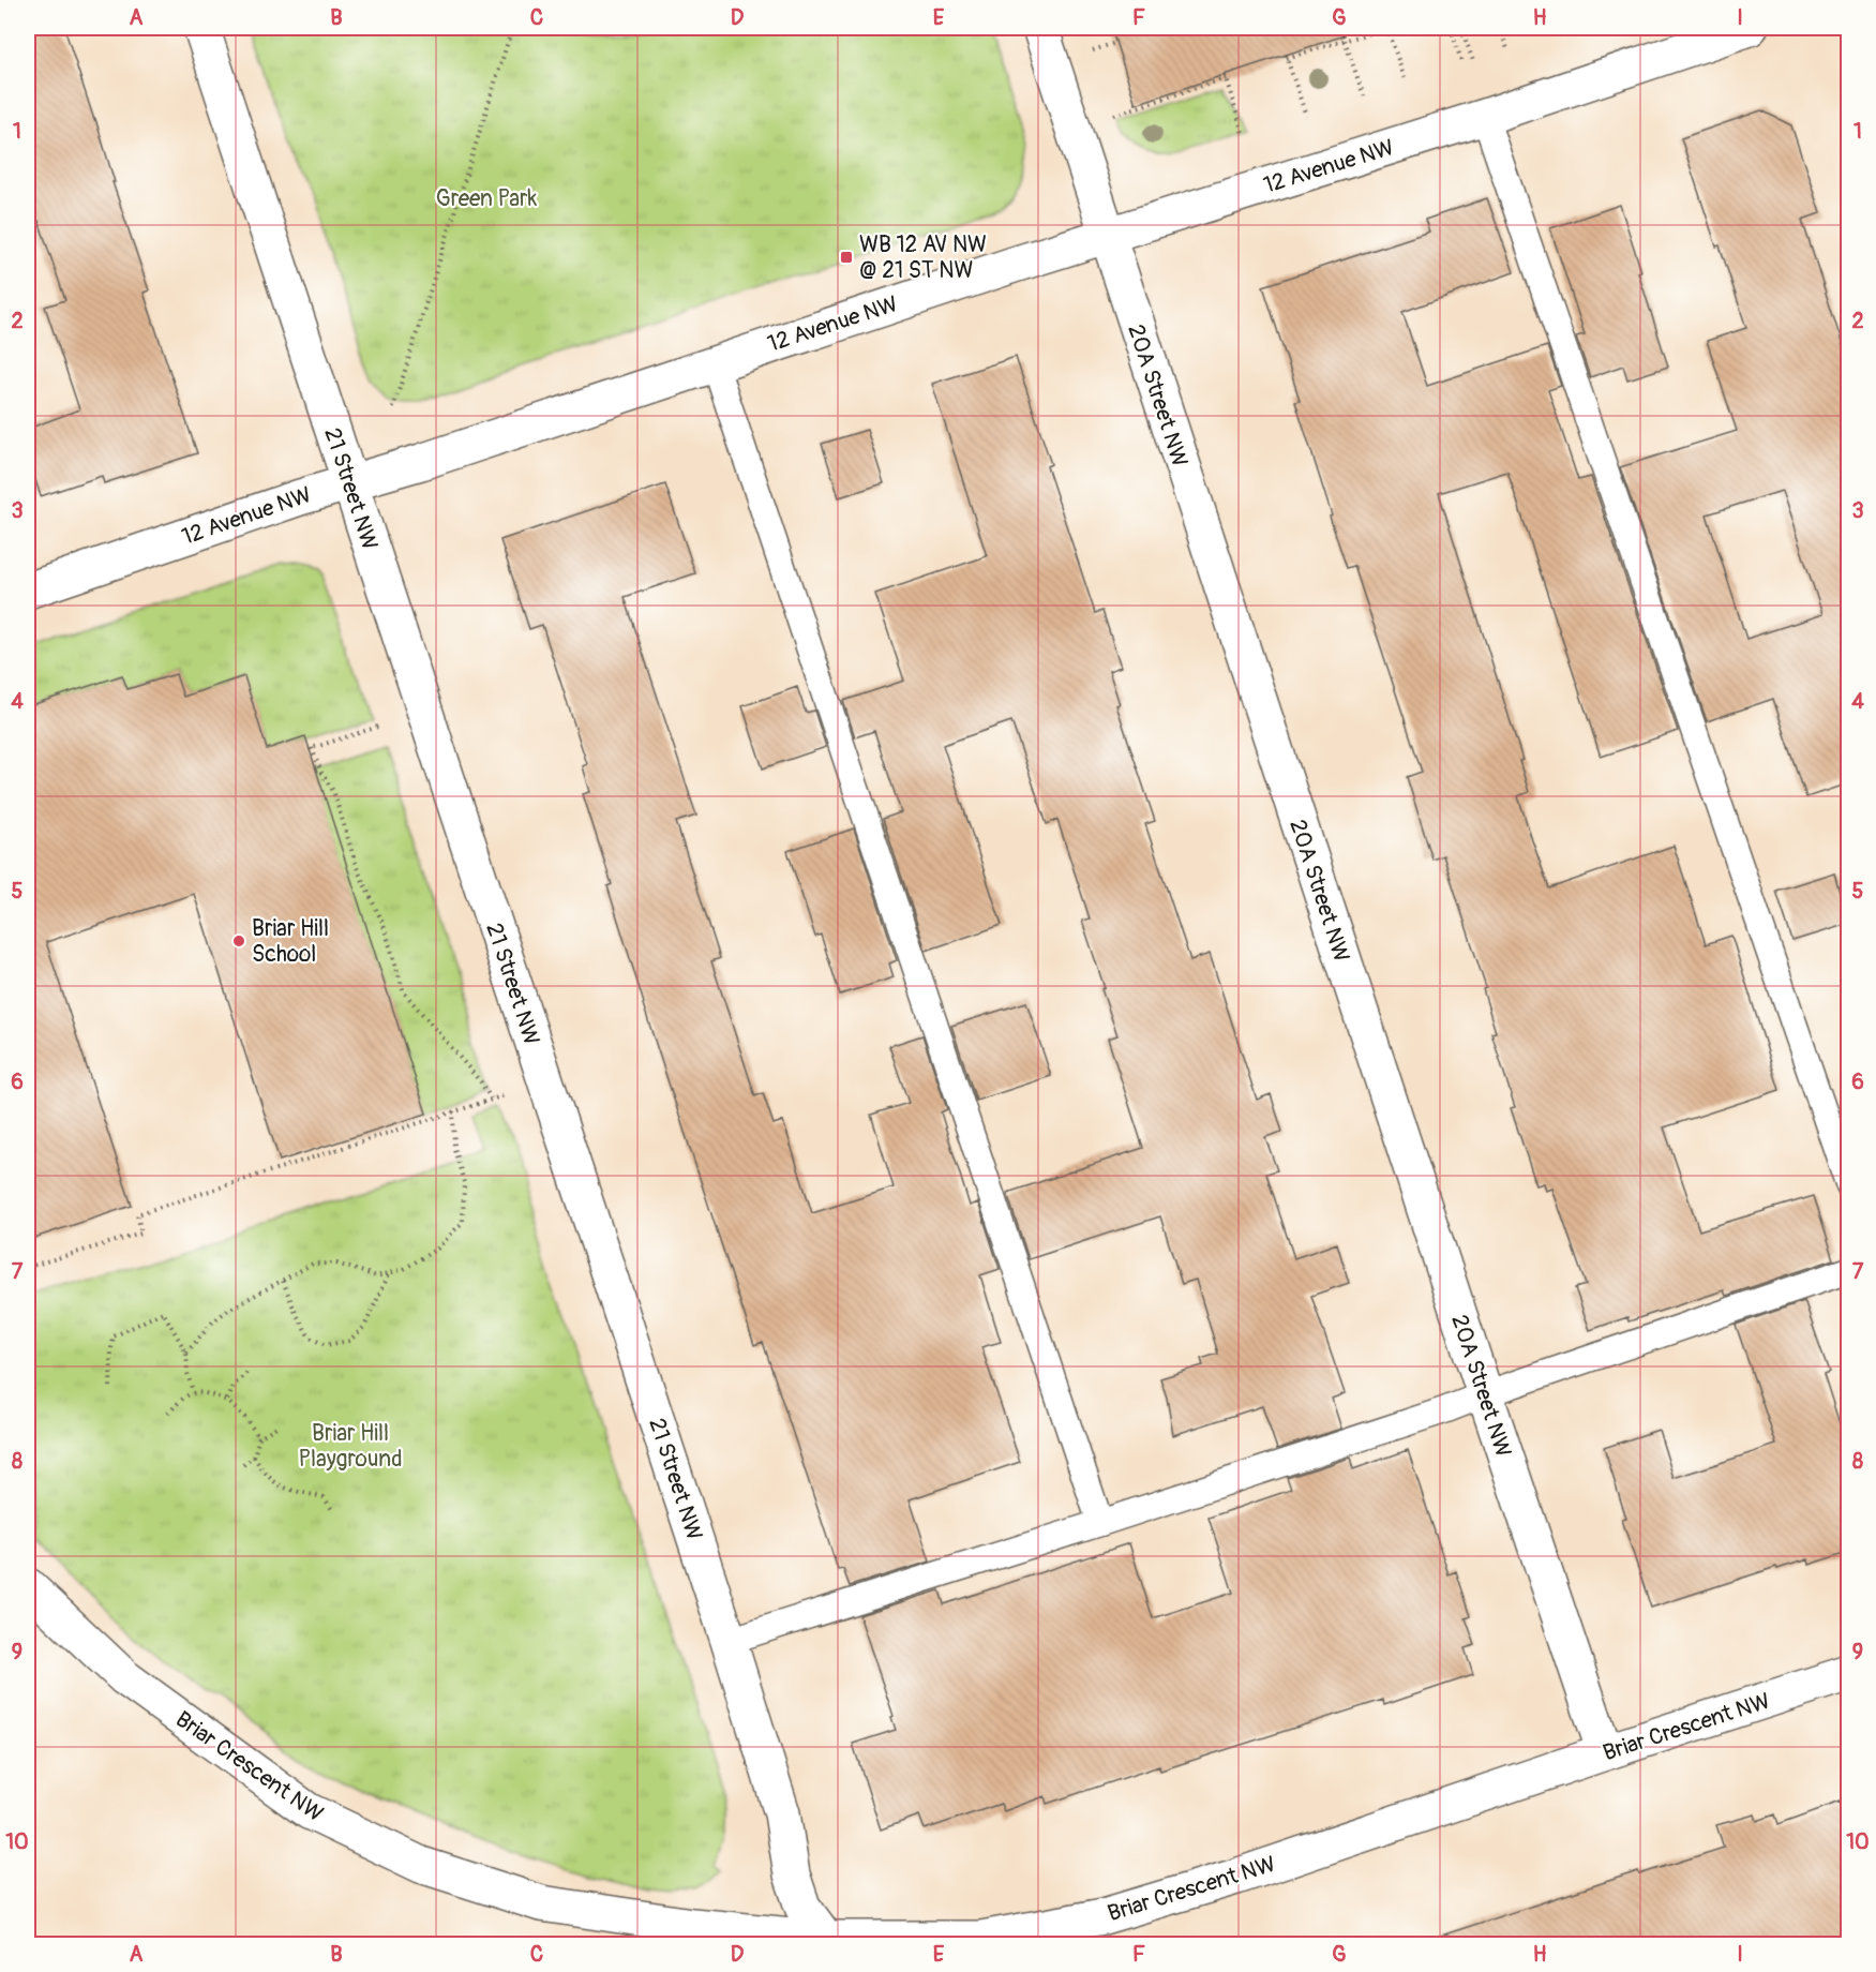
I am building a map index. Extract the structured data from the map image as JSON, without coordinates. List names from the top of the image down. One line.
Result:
{"streets":{"street":["12 Avenue NW","20A Street NW","21 Street NW","Briar Crescent NW"]},"crossings":[["12 Avenue NW","20A Street NW"],["12 Avenue NW","21 Street NW"],["20A Street NW","Briar Crescent NW"],["21 Street NW","Briar Crescent NW"]],"parks":["Green Park","Briar Hill Playground"],"places":{"transit":["WB 12 AV NW @ 21 ST NW"],"other":["Briar Hill School"]},"grid":{"columns":["A","B","C","D","E","F","G","H","I"],"rows":["1","2","3","4","5","6","7","8","9","10"]}}
